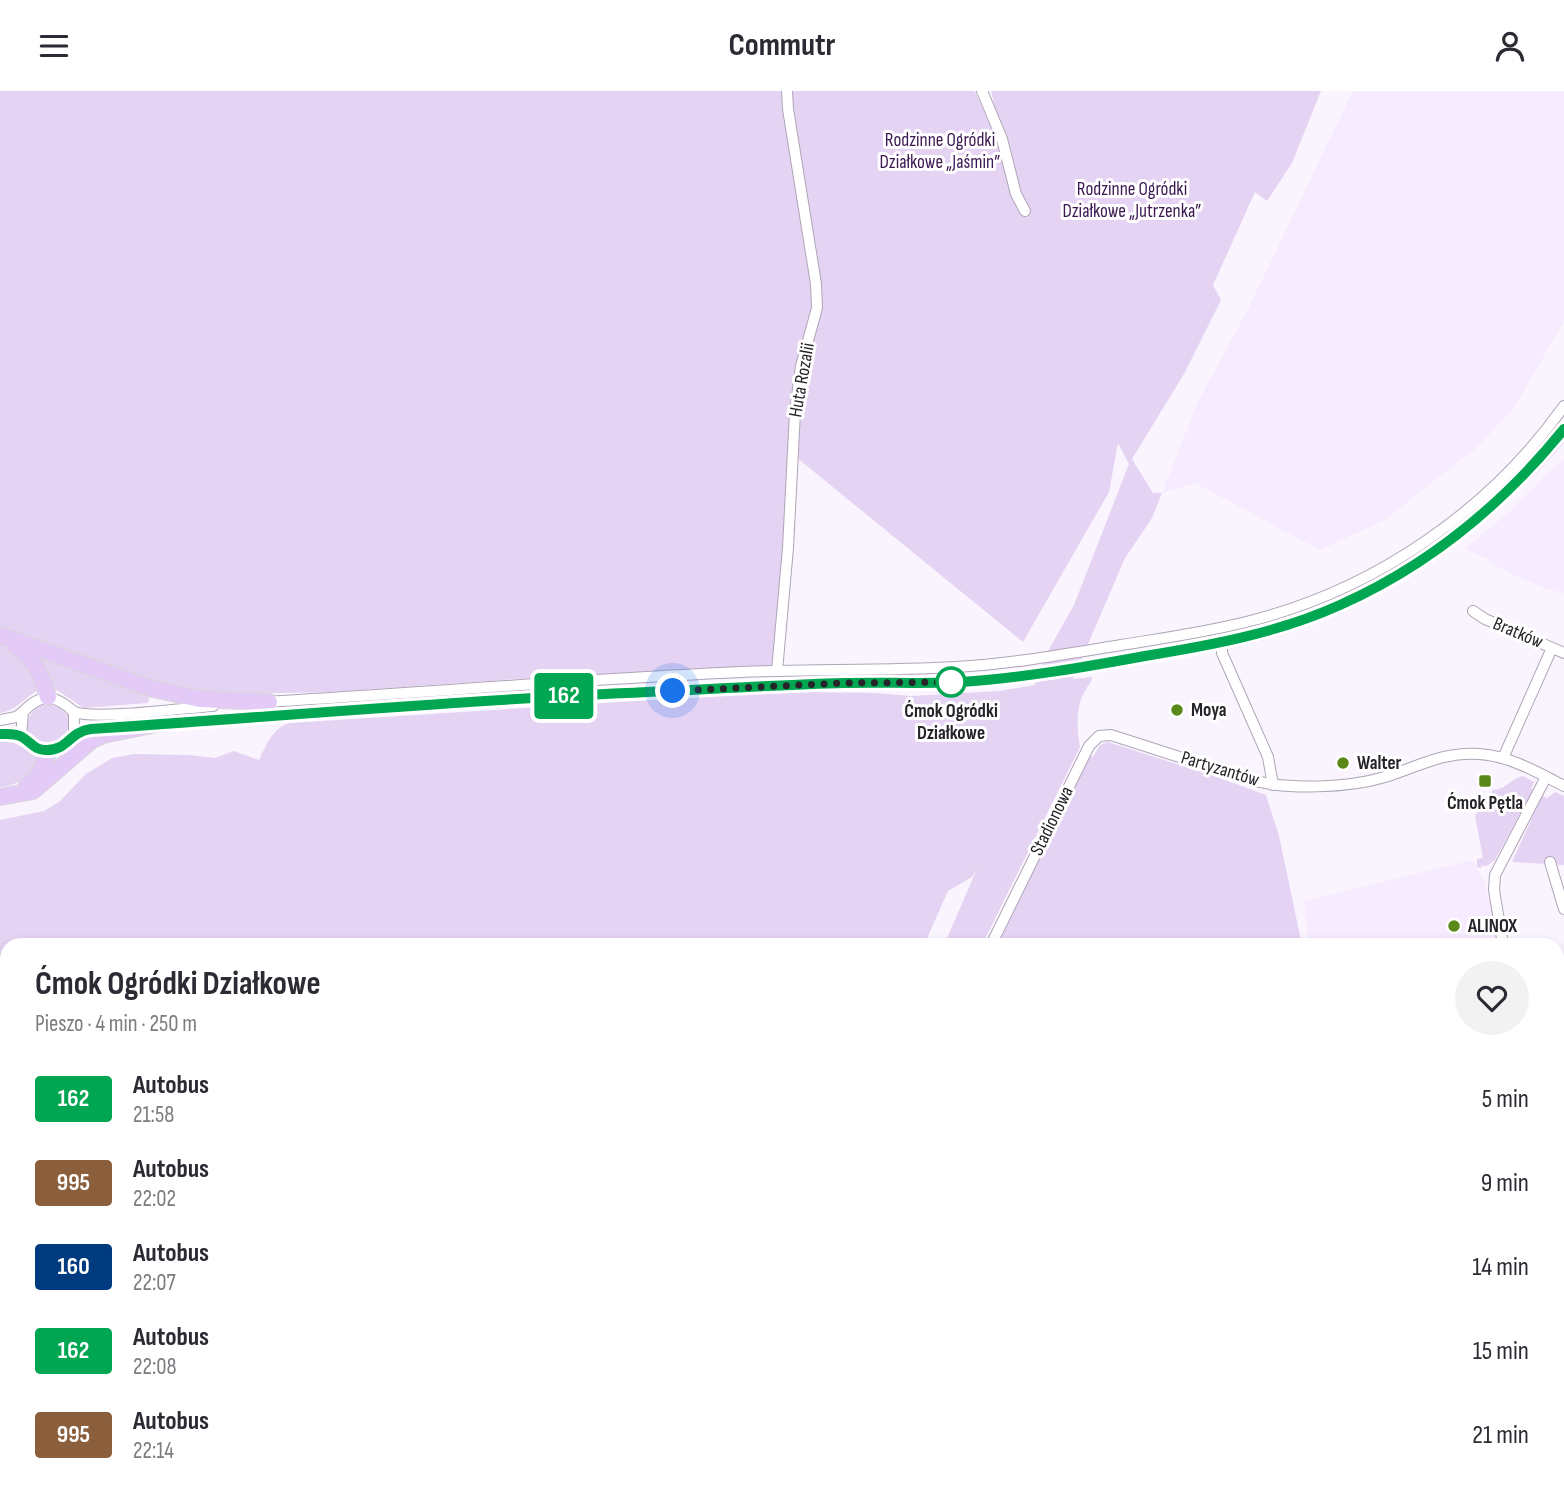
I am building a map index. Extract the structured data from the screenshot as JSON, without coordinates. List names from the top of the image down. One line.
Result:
{"streets":{"street":["Huta Rozalii","Bratków","Partyzantów","Stadionowa"]},"crossings":[["Partyzantów","Stadionowa"]],"parks":["Rodzinne Ogródki Działkowe „Jaśmin”","Rodzinne Ogródki Działkowe „Jutrzenka”"],"places":{"other":["Ćmok Ogródki Działkowe","Moya","Walter","ALINOX"],"transit":["Ćmok Pętla"]},"lines":["bus line 162"],"page":{"header":"Commutr","on_map":"162","heading":["Ćmok Ogródki Działkowe","Pieszo · 4 min · 250 m"],"list":[{"mark":"162","name":"Autobus","note":"21:58","value":"5 min"},{"mark":"995","name":"Autobus","note":"22:02","value":"9 min"},{"mark":"160","name":"Autobus","note":"22:07","value":"14 min"},{"mark":"162","name":"Autobus","note":"22:08","value":"15 min"},{"mark":"995","name":"Autobus","note":"22:14","value":"21 min"}]}}
